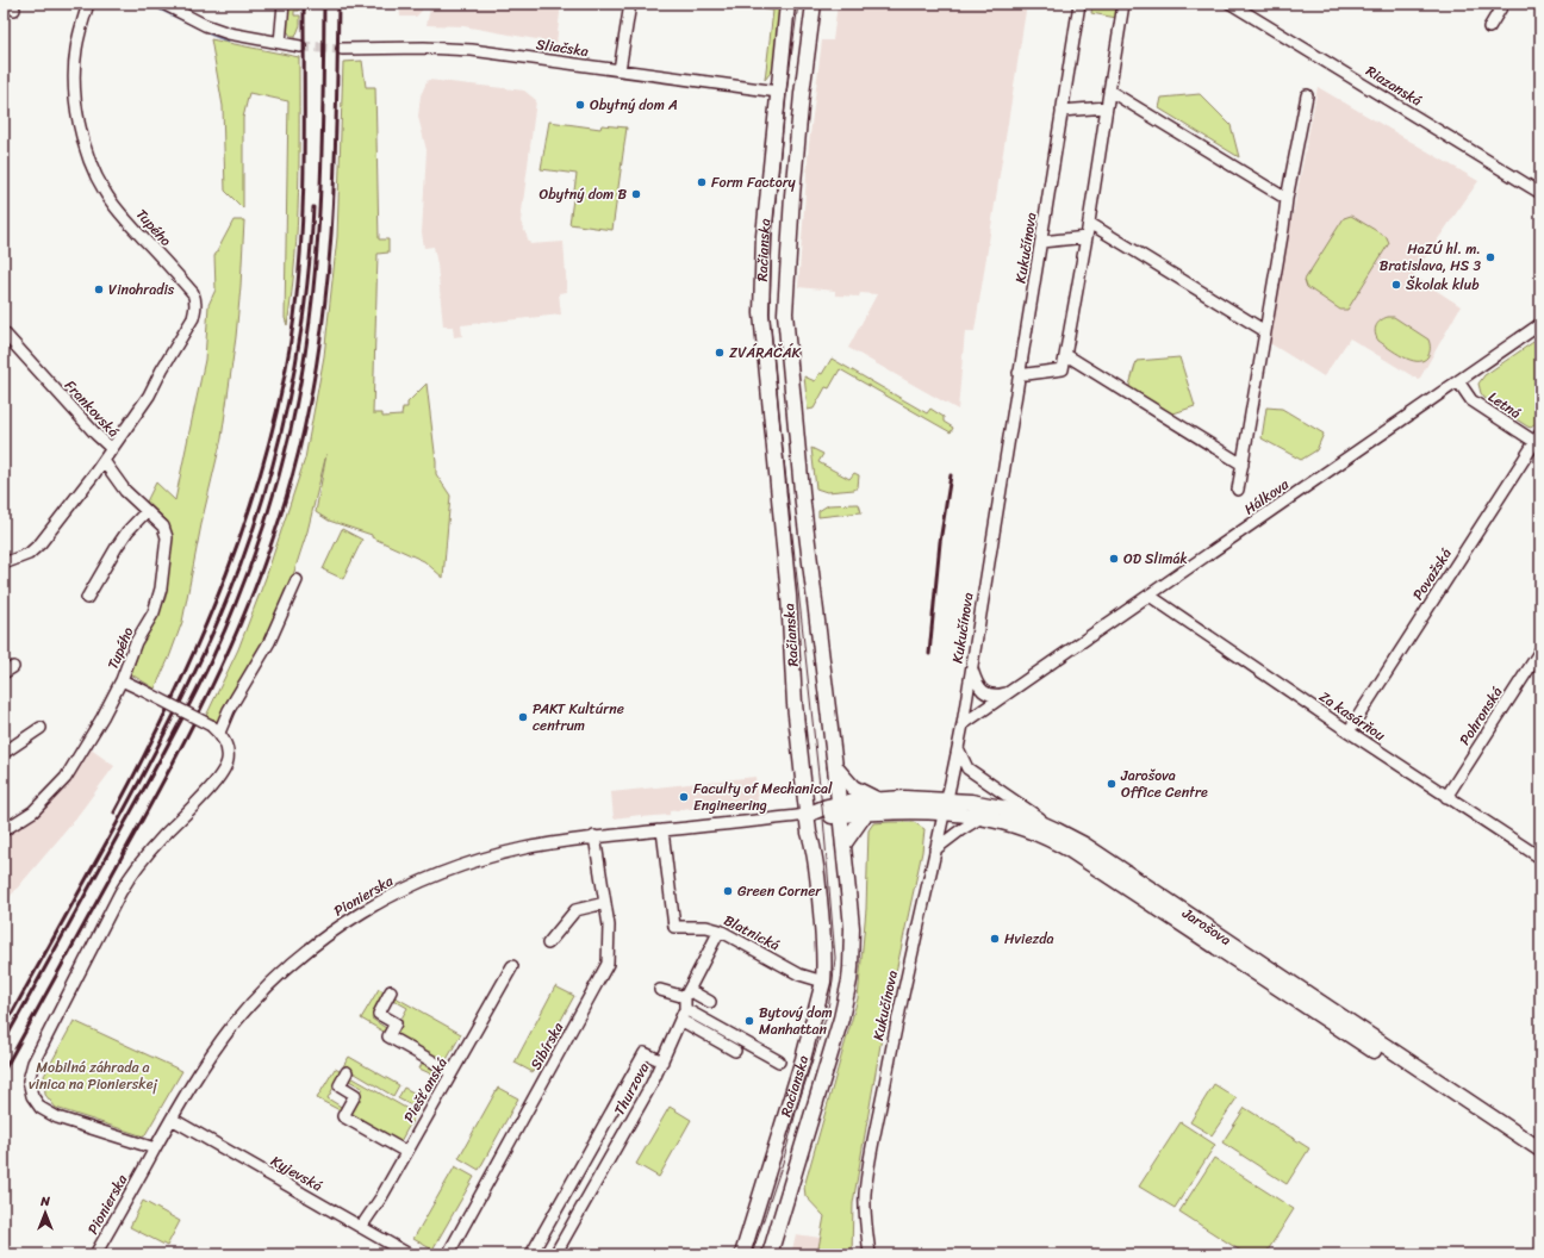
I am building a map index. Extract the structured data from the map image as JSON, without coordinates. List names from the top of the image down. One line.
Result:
{"streets":{"main road":["Račianska","Jarošova"],"street":["Sliačska","Riazanská","Tupého","Kukučínova","Letná","Frankovská","Hálkova","Považská","Za kasárňou","Pohronská","Pionierska","Blatnická","Sibírska","Thurzova","Piešťanská","Kyjevská"]},"crossings":[["Sliačska","Račianska"],["Tupého","Frankovská"],["Kukučínova","Hálkova"],["Kukučínova","Jarošova"],["Račianska","Pionierska"],["Račianska","Jarošova"],["Račianska","Blatnická"],["Letná","Hálkova"],["Letná","Považská"],["Hálkova","Za kasárňou"],["Považská","Za kasárňou"],["Za kasárňou","Pohronská"],["Pionierska","Blatnická"],["Pionierska","Sibírska"],["Pionierska","Kyjevská"],["Blatnická","Thurzova"],["Piešťanská","Kyjevská"]],"parks":["Mobilná záhrada a vinica na Pionierskej"],"places":["Obytný dom A","Form Factory","Obytný dom B","HaZÚ hl. m. Bratislava, HS 3","Školak klub","Vinohradis","ZVÁRAČÁK","OD Slimák","PAKT Kultúrne centrum","Jarošova Office Centre","Faculty of Mechanical Engineering","Green Corner","Hviezda","Bytový dom Manhattan"],"north":"top"}
